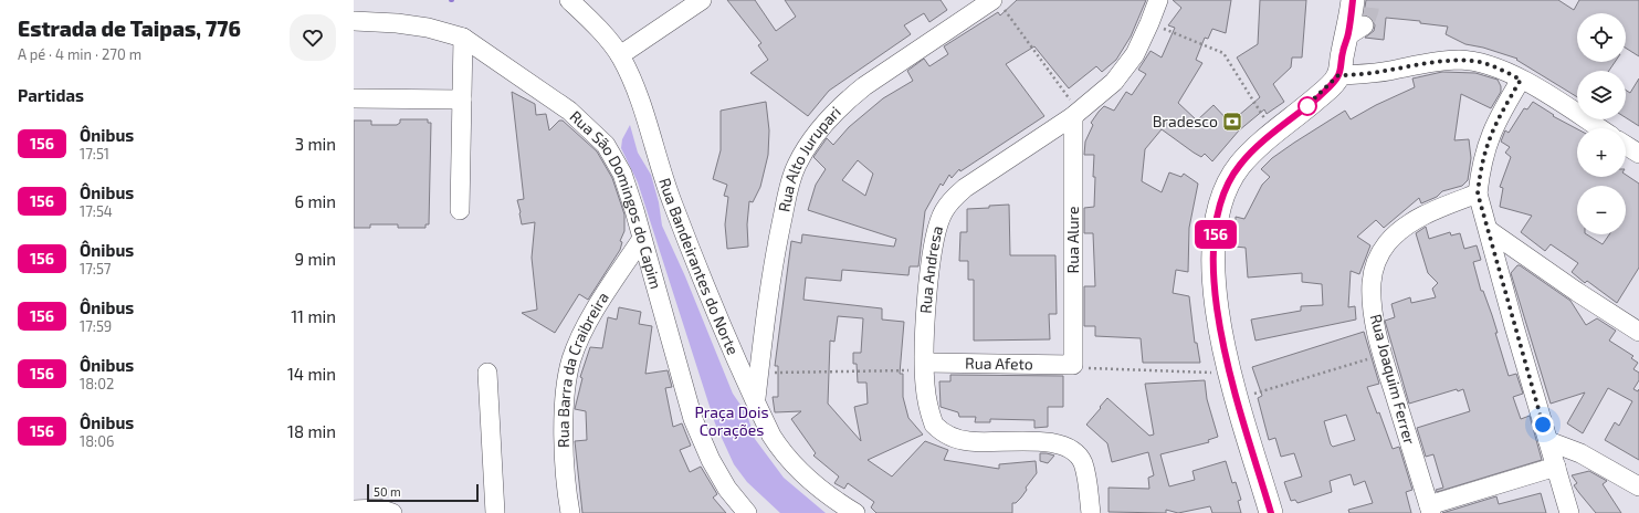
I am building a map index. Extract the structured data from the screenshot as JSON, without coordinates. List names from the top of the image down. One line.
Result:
{"streets":{"street":["Rua Alto Jurupari","Rua São Domingos do Capim","Rua Alure","Rua Bandeirantes do Norte","Rua Andresa","Rua Afeto","Rua Barra da Craibreira","Rua Joaquim Ferrer"]},"crossings":[["Rua Alto Jurupari","Rua Bandeirantes do Norte"],["Rua São Domingos do Capim","Rua Barra da Craibreira"],["Rua Alure","Rua Andresa"],["Rua Alure","Rua Afeto"],["Rua Andresa","Rua Afeto"]],"parks":["Praça Dois Corações"],"places":{"bank":["Bradesco"]},"lines":["bus line 156"],"scale_bar":"50 m","page":{"heading":[["Estrada de Taipas, 776","A pé · 4 min · 270 m"],"Partidas"],"on_map":"156","map_buttons":["+","−"],"list":[{"mark":"156","name":"Ônibus","note":"17:51","value":"3 min"},{"mark":"156","name":"Ônibus","note":"17:54","value":"6 min"},{"mark":"156","name":"Ônibus","note":"17:57","value":"9 min"},{"mark":"156","name":"Ônibus","note":"17:59","value":"11 min"},{"mark":"156","name":"Ônibus","note":"18:02","value":"14 min"},{"mark":"156","name":"Ônibus","note":"18:06","value":"18 min"}],"scale":"50 m"}}
